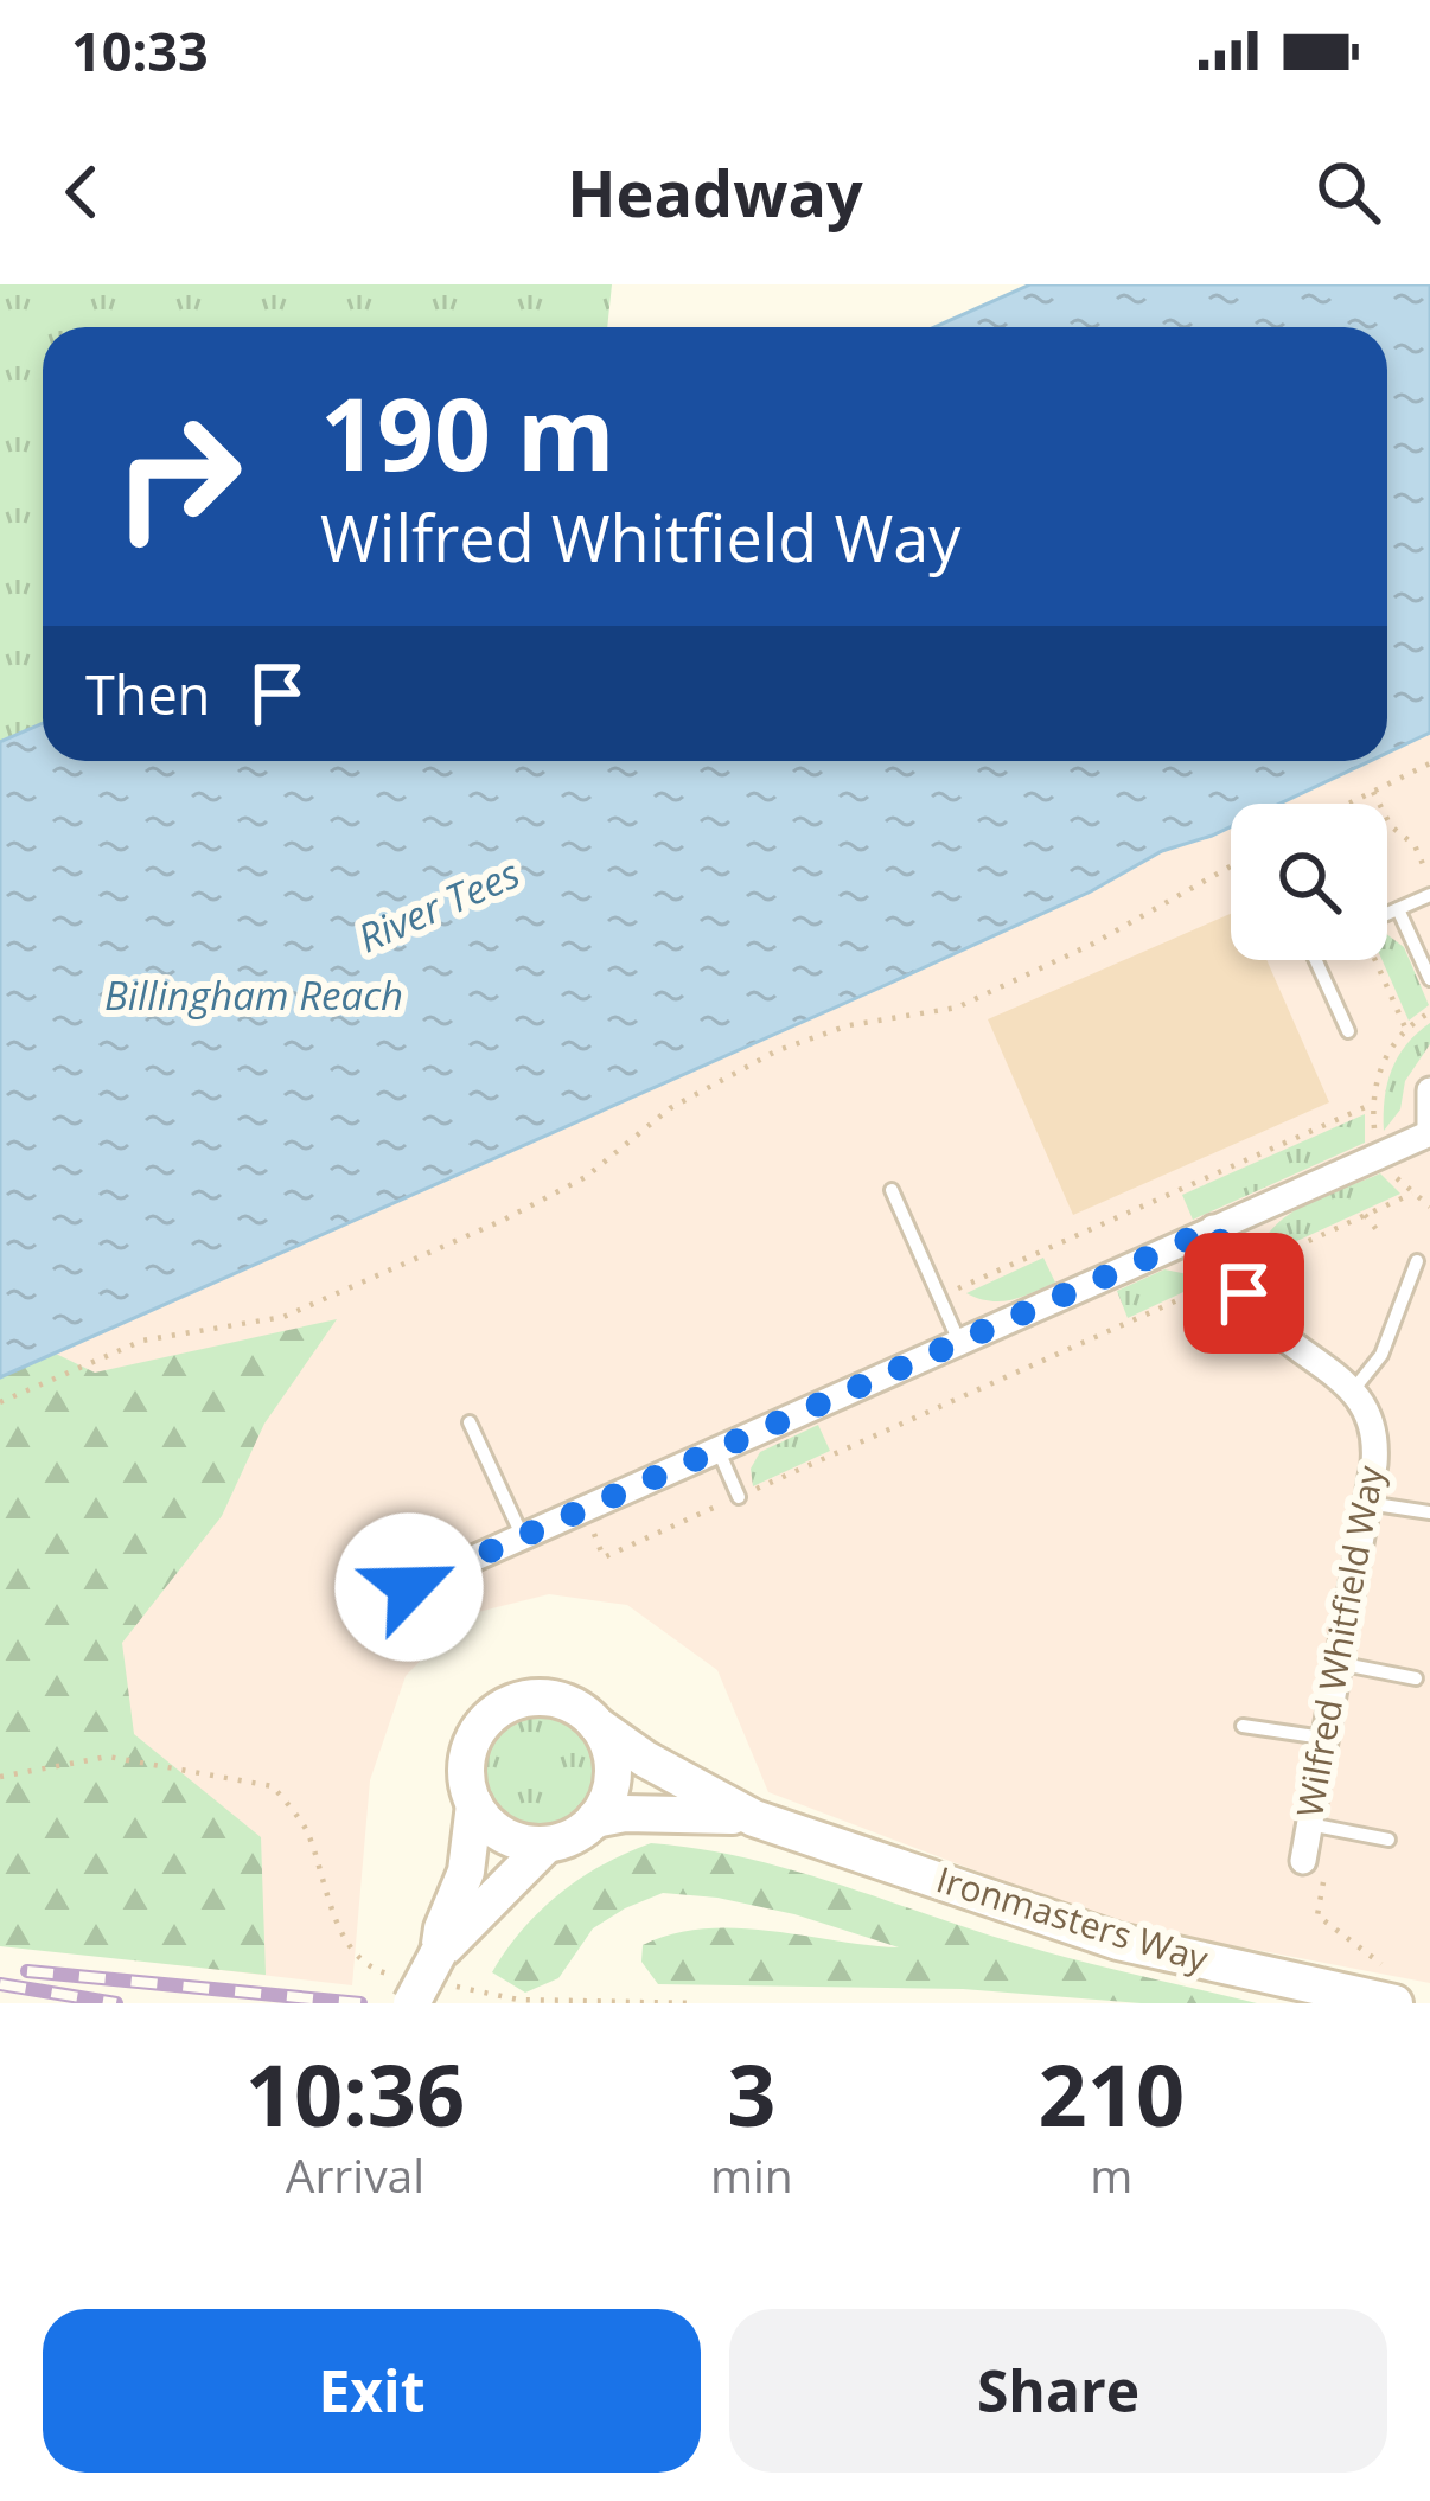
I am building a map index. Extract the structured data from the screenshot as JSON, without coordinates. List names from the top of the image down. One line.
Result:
{"streets":{"street":["Wilfred Whitfield Way","Ironmasters Way"]},"water":["River Tees","Billingham Reach"],"page":{"status":"10:33","header":"Headway","turn":["190 m","Wilfred Whitfield Way"],"then":"Then","eta":["10:36","Arrival","3","min","210","m"],"buttons":["Exit","Share"]}}
